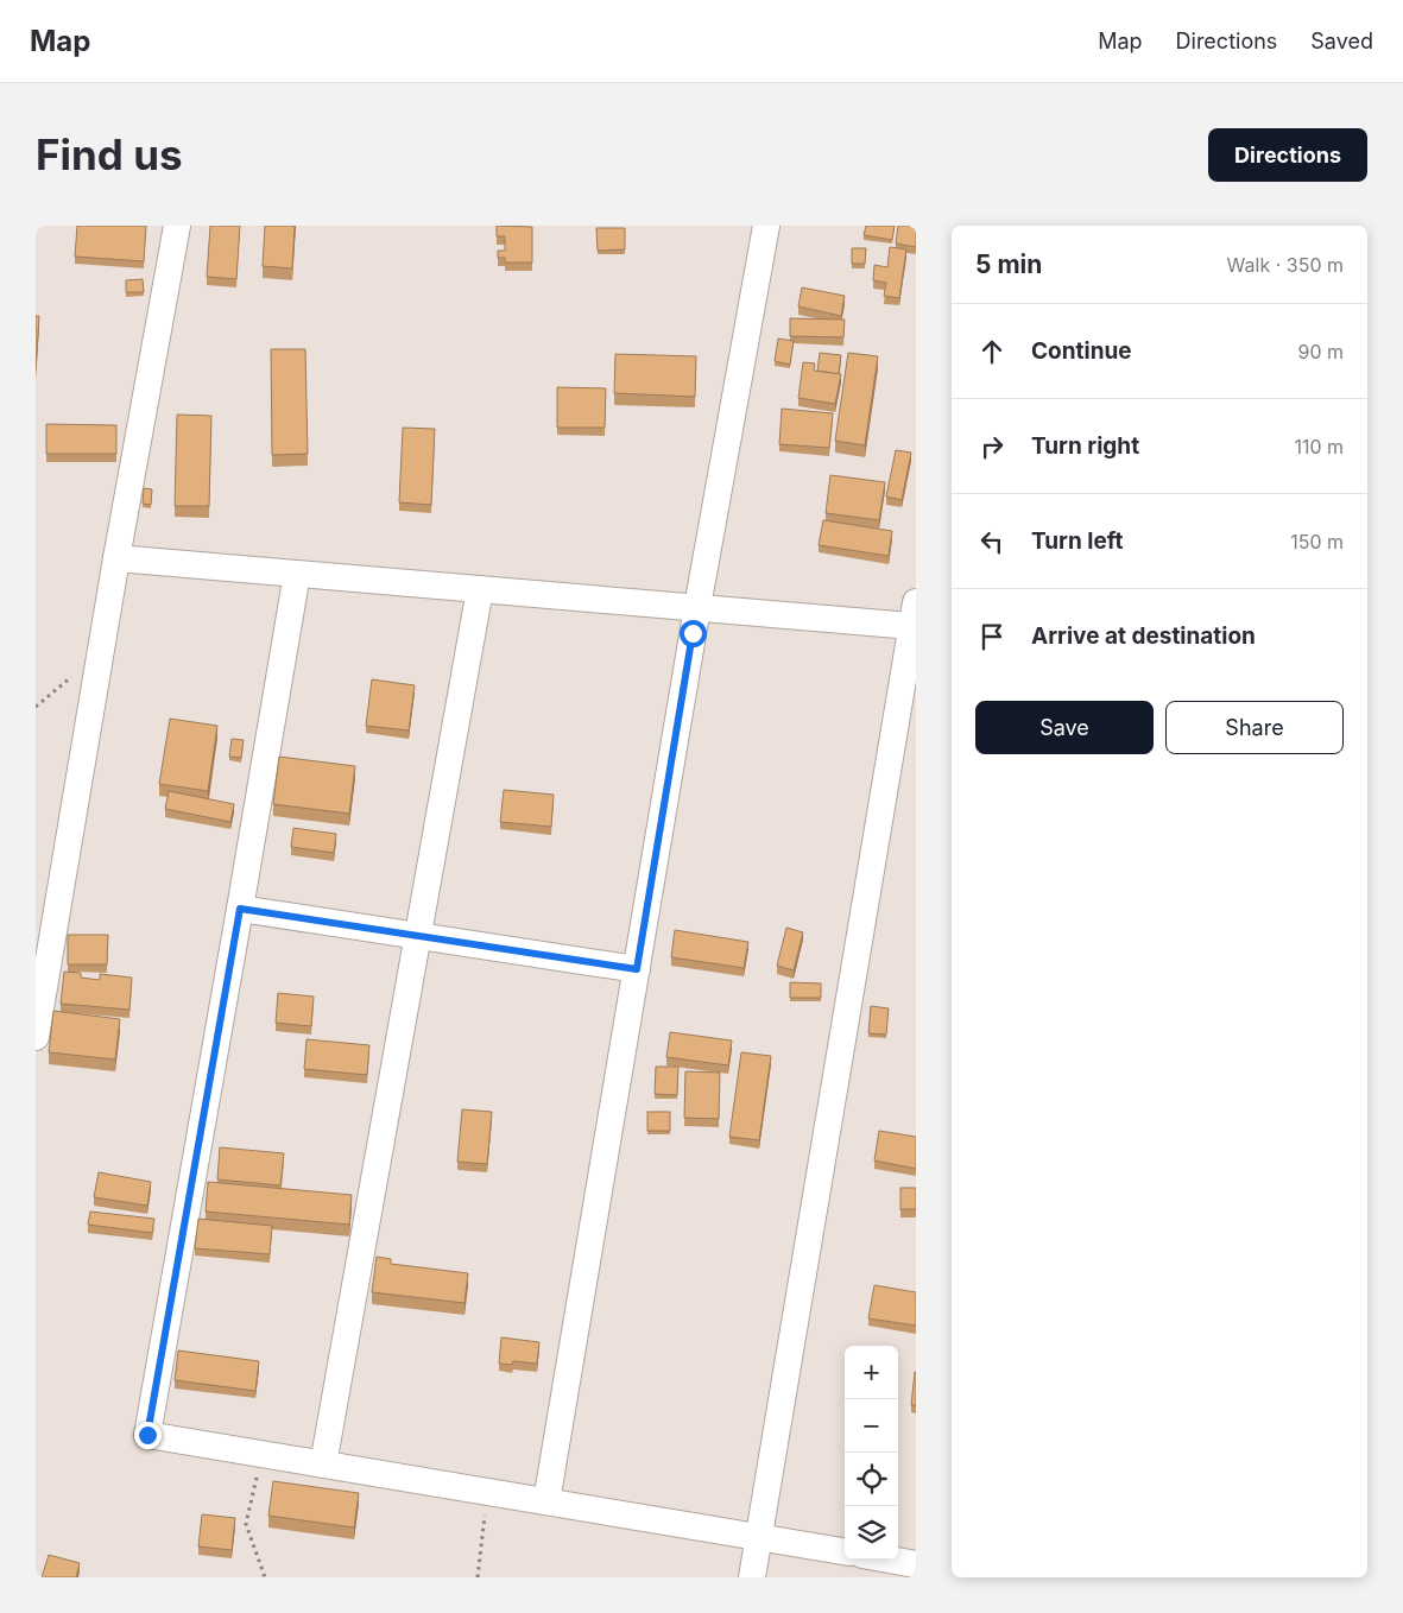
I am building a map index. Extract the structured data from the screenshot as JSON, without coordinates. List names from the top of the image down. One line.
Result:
{"page":{"header":"Map","nav":["Map","Directions","Saved"],"buttons":["Directions",["Save","Share"]],"title":"Find us","heading":["5 min","Walk · 350 m"],"list":[["Continue","90 m"],["Turn right","110 m"],["Turn left","150 m"],"Arrive at destination"],"map_buttons":["+","−"]}}
